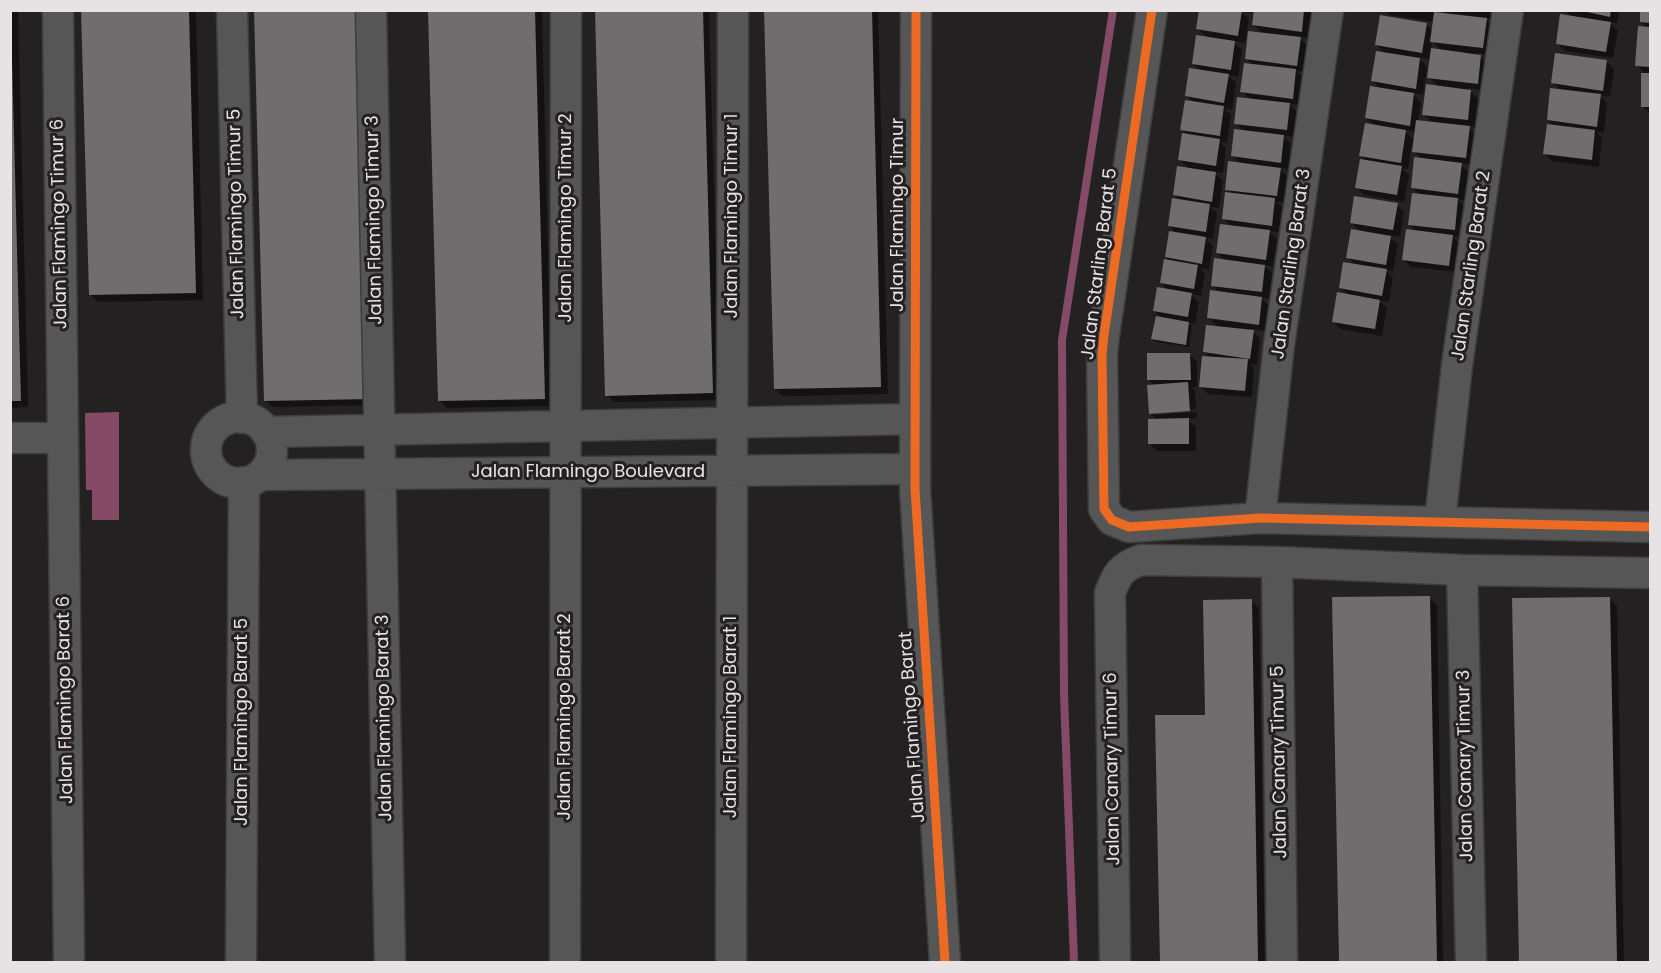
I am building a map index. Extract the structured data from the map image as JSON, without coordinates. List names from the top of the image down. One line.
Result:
{"streets":{"street":["Jalan Flamingo Timur 5","Jalan Flamingo Timur","Jalan Flamingo Timur 1","Jalan Flamingo Timur 2","Jalan Flamingo Timur 3","Jalan Flamingo Timur 6","Jalan Starling Barat 5","Jalan Starling Barat 3","Jalan Starling Barat 2","Jalan Flamingo Boulevard","Jalan Flamingo Barat 6","Jalan Flamingo Barat 2","Jalan Flamingo Barat 1","Jalan Flamingo Barat 3","Jalan Flamingo Barat 5","Jalan Flamingo Barat","Jalan Canary Timur 5","Jalan Canary Timur 3","Jalan Canary Timur 6"]},"crossings":[["Jalan Flamingo Timur 5","Jalan Flamingo Boulevard"],["Jalan Flamingo Timur 5","Jalan Flamingo Barat 5"],["Jalan Flamingo Timur","Jalan Flamingo Boulevard"],["Jalan Flamingo Timur","Jalan Flamingo Barat"],["Jalan Flamingo Timur 1","Jalan Flamingo Boulevard"],["Jalan Flamingo Timur 1","Jalan Flamingo Barat 1"],["Jalan Flamingo Timur 2","Jalan Flamingo Boulevard"],["Jalan Flamingo Timur 2","Jalan Flamingo Barat 2"],["Jalan Flamingo Timur 3","Jalan Flamingo Boulevard"],["Jalan Flamingo Timur 3","Jalan Flamingo Barat 3"],["Jalan Flamingo Timur 6","Jalan Flamingo Barat 6"],["Jalan Starling Barat 5","Jalan Starling Barat 3"],["Jalan Flamingo Boulevard","Jalan Flamingo Barat 2"],["Jalan Flamingo Boulevard","Jalan Flamingo Barat 1"],["Jalan Flamingo Boulevard","Jalan Flamingo Barat 3"],["Jalan Flamingo Boulevard","Jalan Flamingo Barat 5"],["Jalan Flamingo Boulevard","Jalan Flamingo Barat"],["Jalan Canary Timur 5","Jalan Canary Timur 6"]]}
